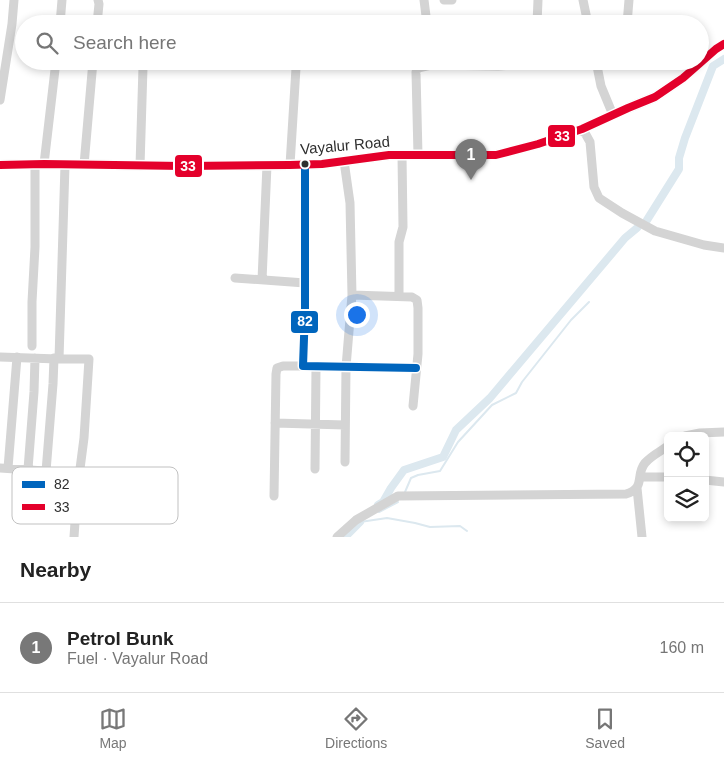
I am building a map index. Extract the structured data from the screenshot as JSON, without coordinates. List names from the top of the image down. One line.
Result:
{"streets":{"main road":["Vayalur Road"]},"lines":["transit line 33","transit line 82"],"legend":["82","33"],"page":{"search":"Search here","pins":"1","heading":"Nearby","list":[{"mark":"1","name":"Petrol Bunk","note":"Fuel · Vayalur Road","value":"160 m"}],"nav":["Map","Directions","Saved"]}}
